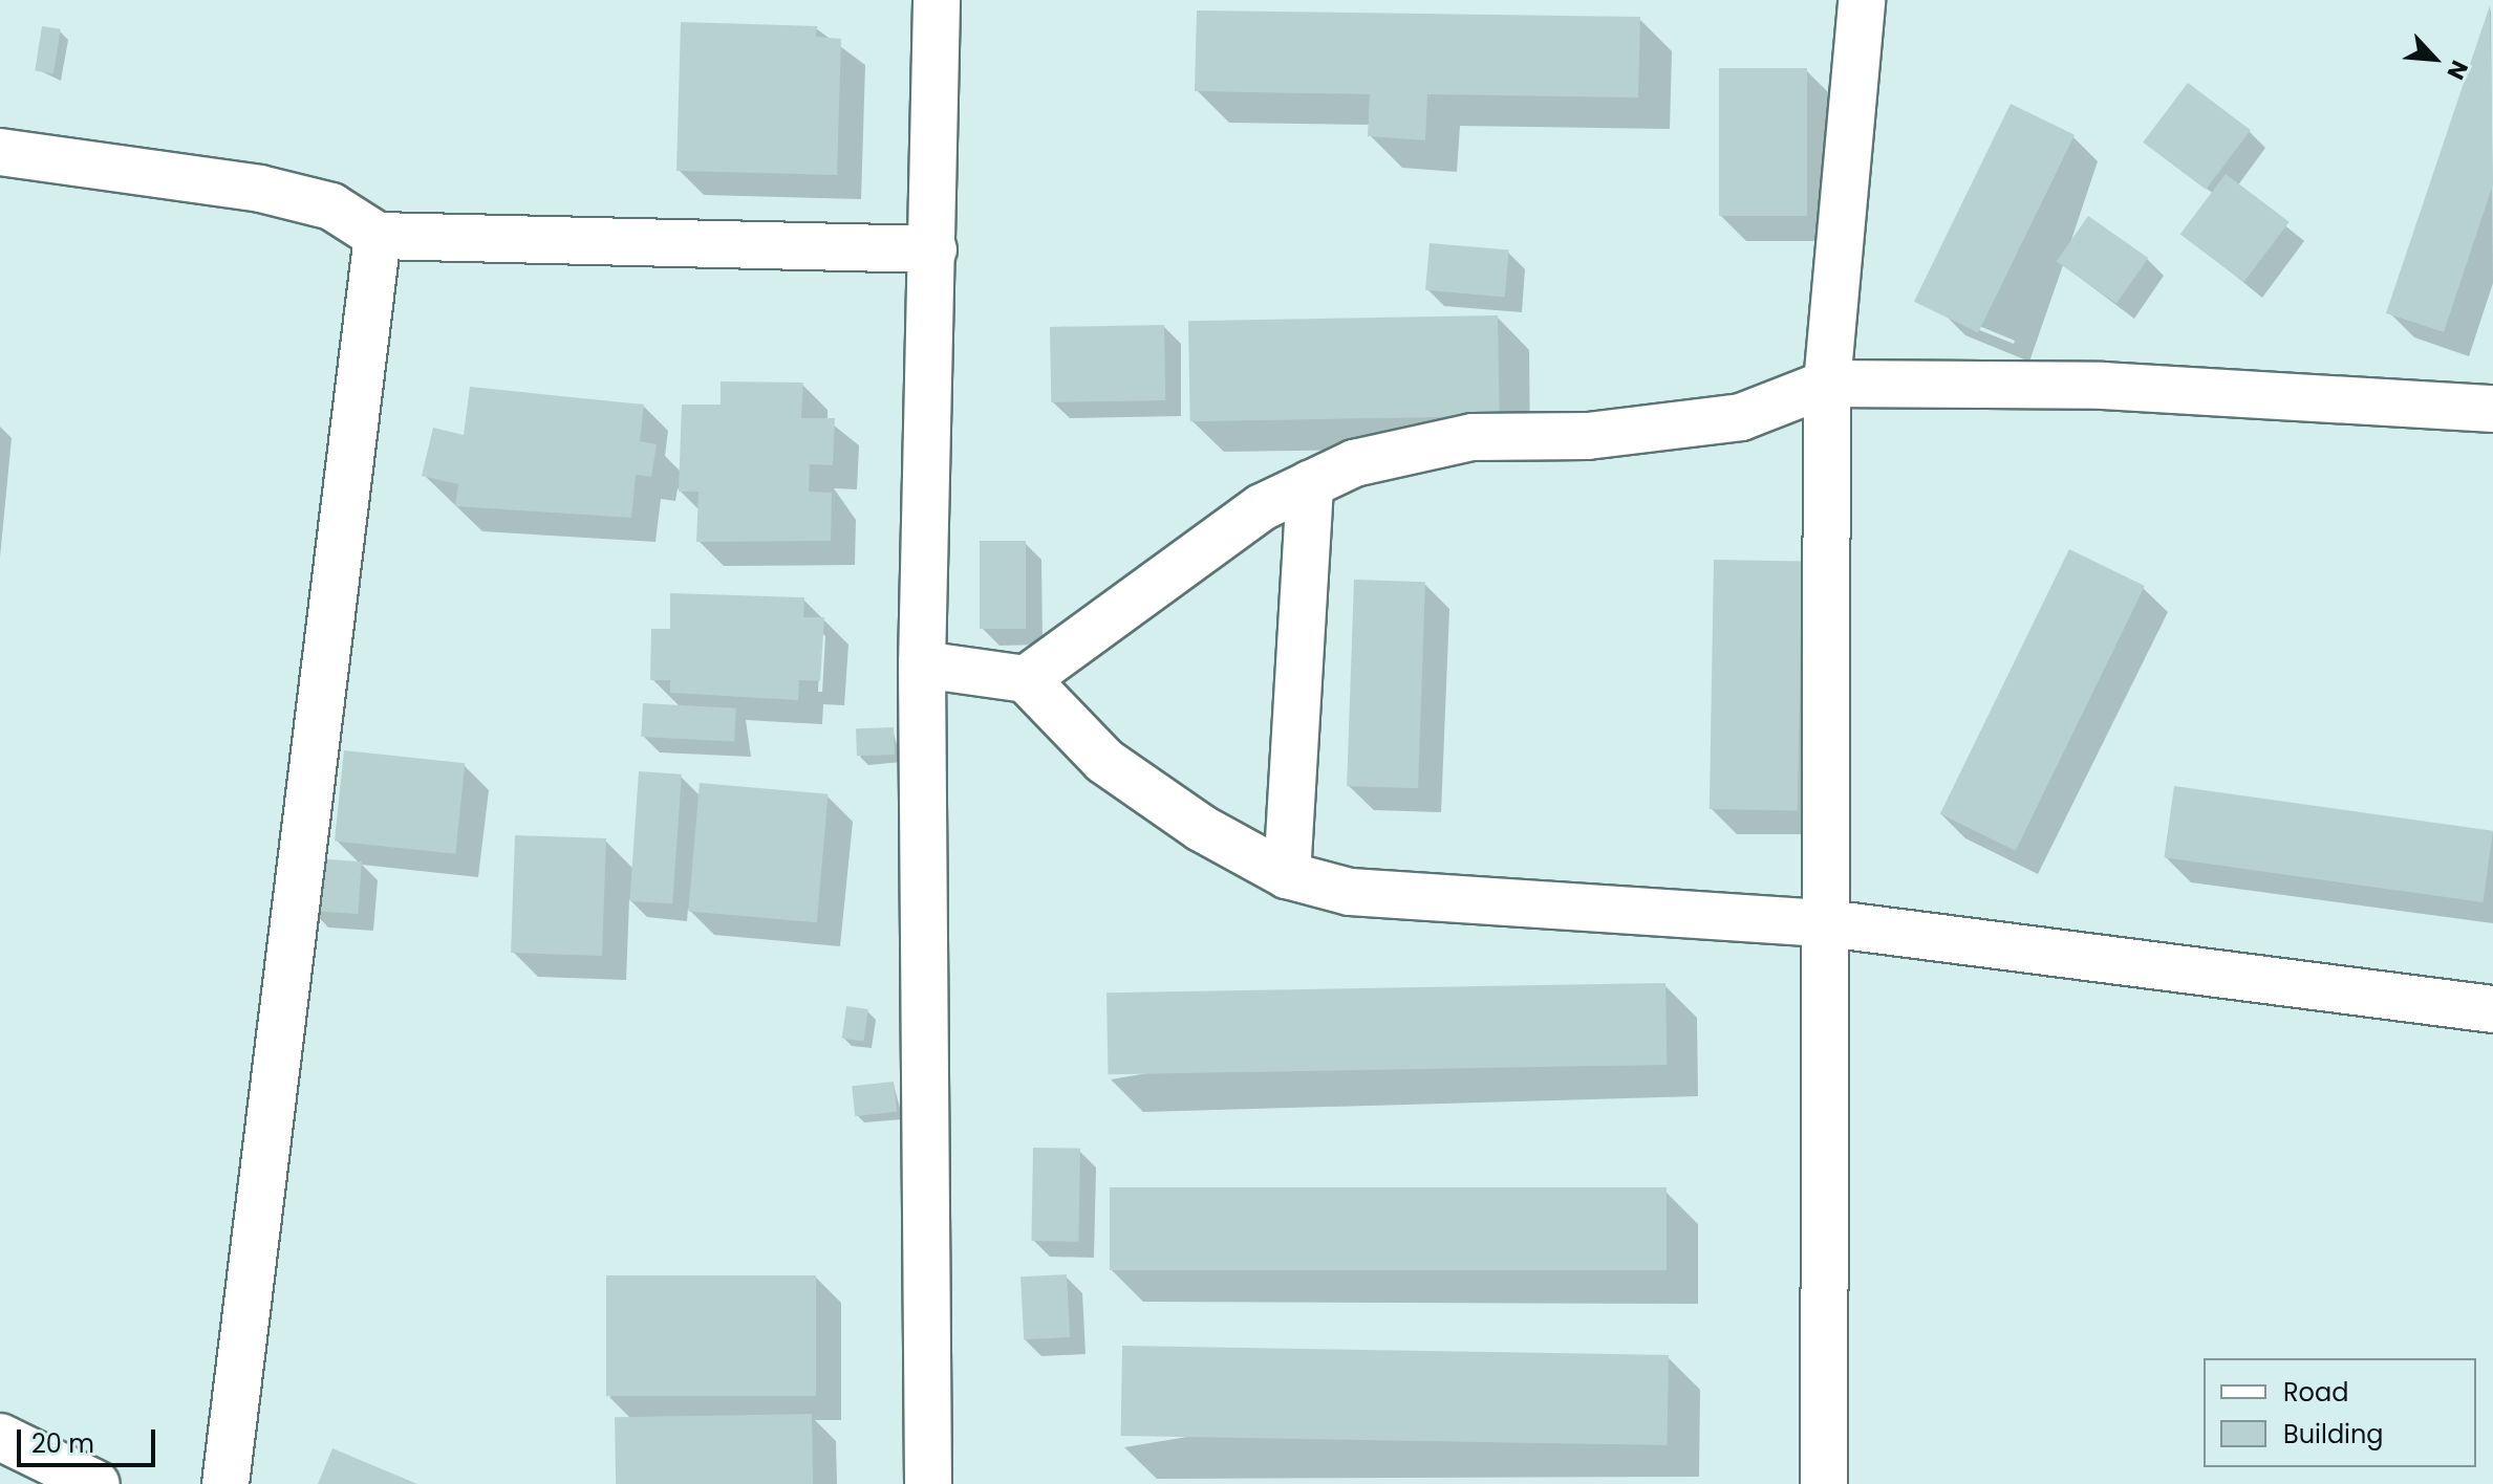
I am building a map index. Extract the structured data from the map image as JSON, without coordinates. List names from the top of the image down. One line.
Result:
{"legend":["Road","Building"],"scale_bar":"20 m","north":"bottom right"}
